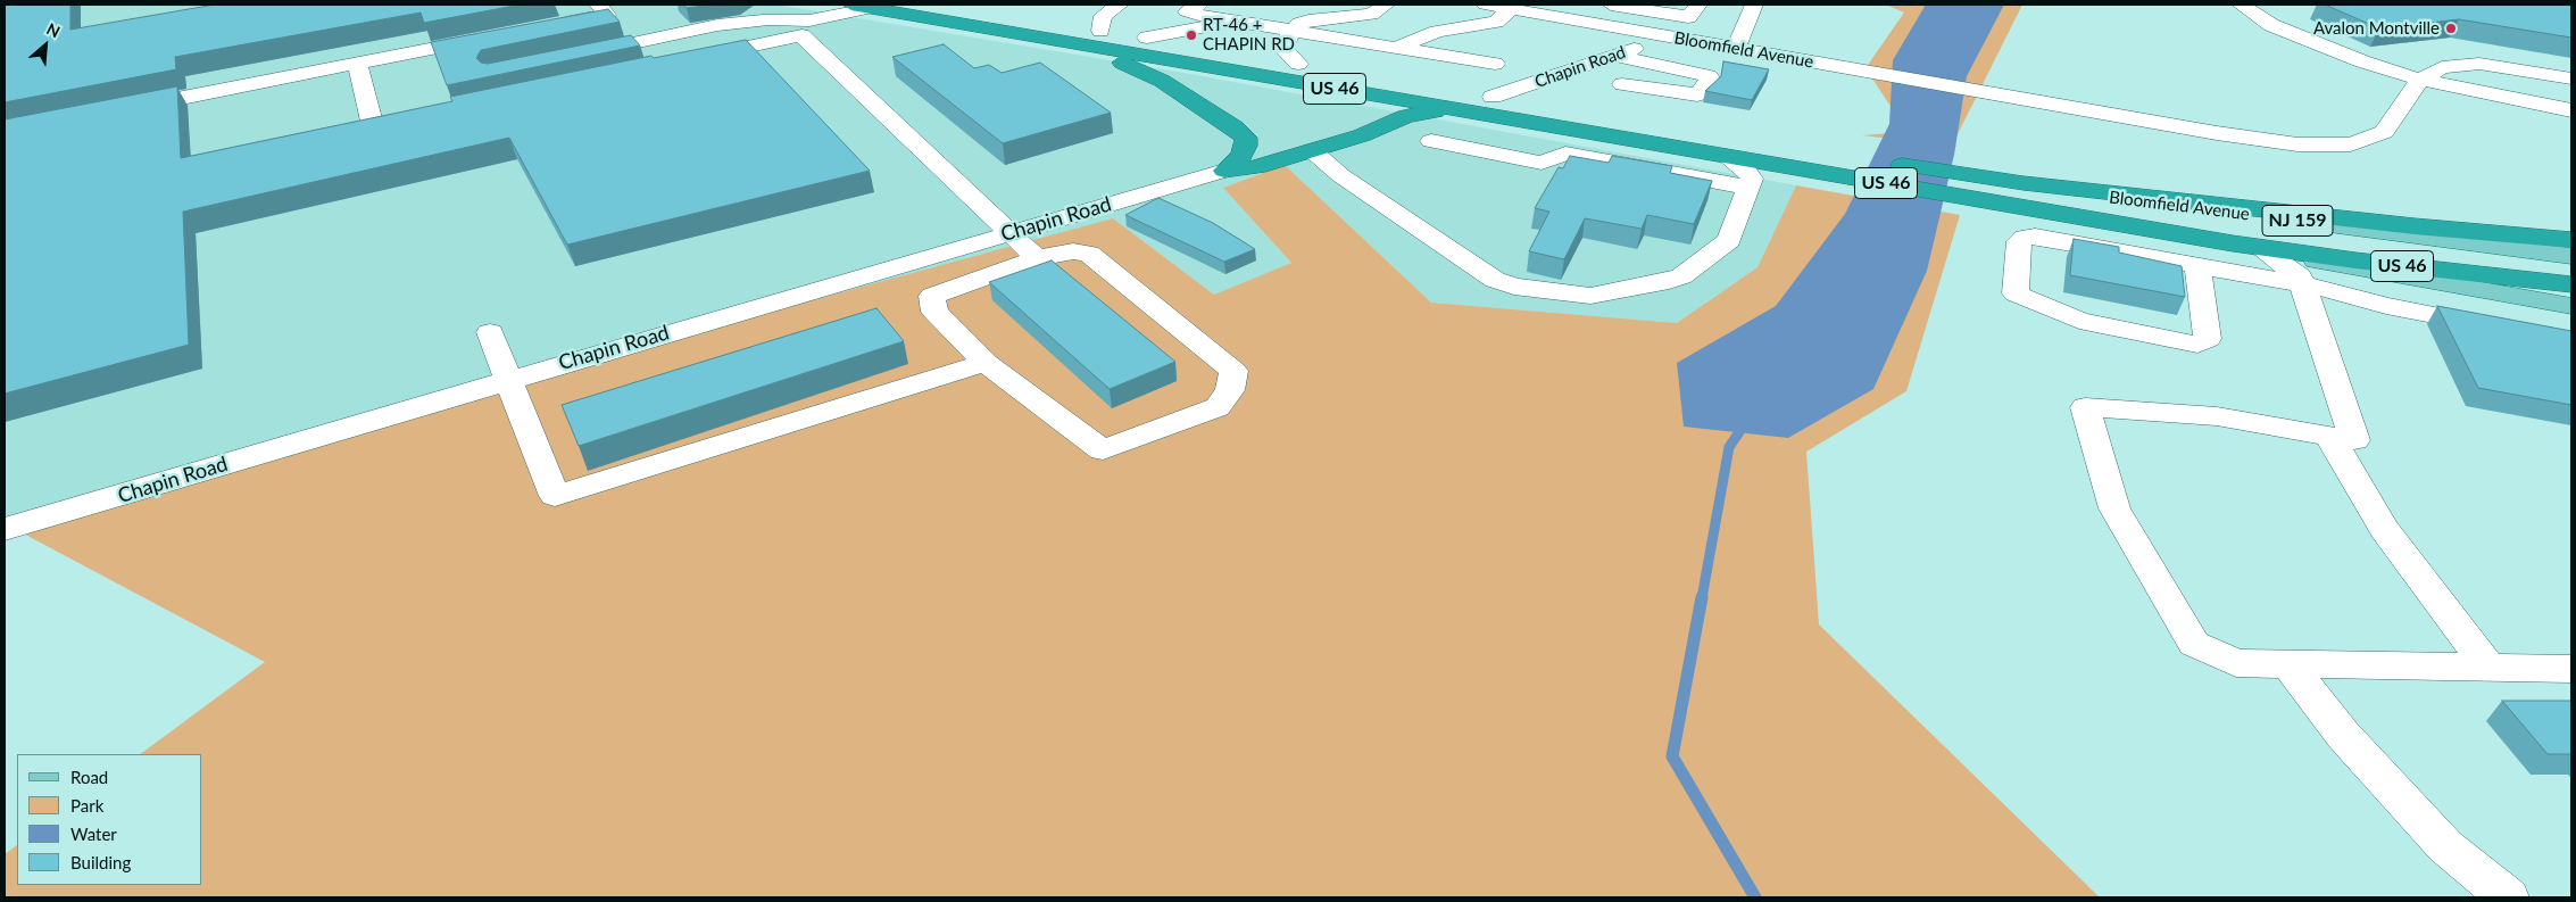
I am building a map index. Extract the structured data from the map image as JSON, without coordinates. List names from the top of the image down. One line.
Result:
{"streets":{"highway":["US 46"],"main road":["Bloomfield Avenue","NJ 159"],"street":["Chapin Road"]},"crossings":[["Bloomfield Avenue","Chapin Road"],["Bloomfield Avenue","US 46"],["Chapin Road","US 46"]],"places":["Avalon Montville","RT-46 + CHAPIN RD"],"legend":["Road","Park","Water","Building"],"north":"top right"}
